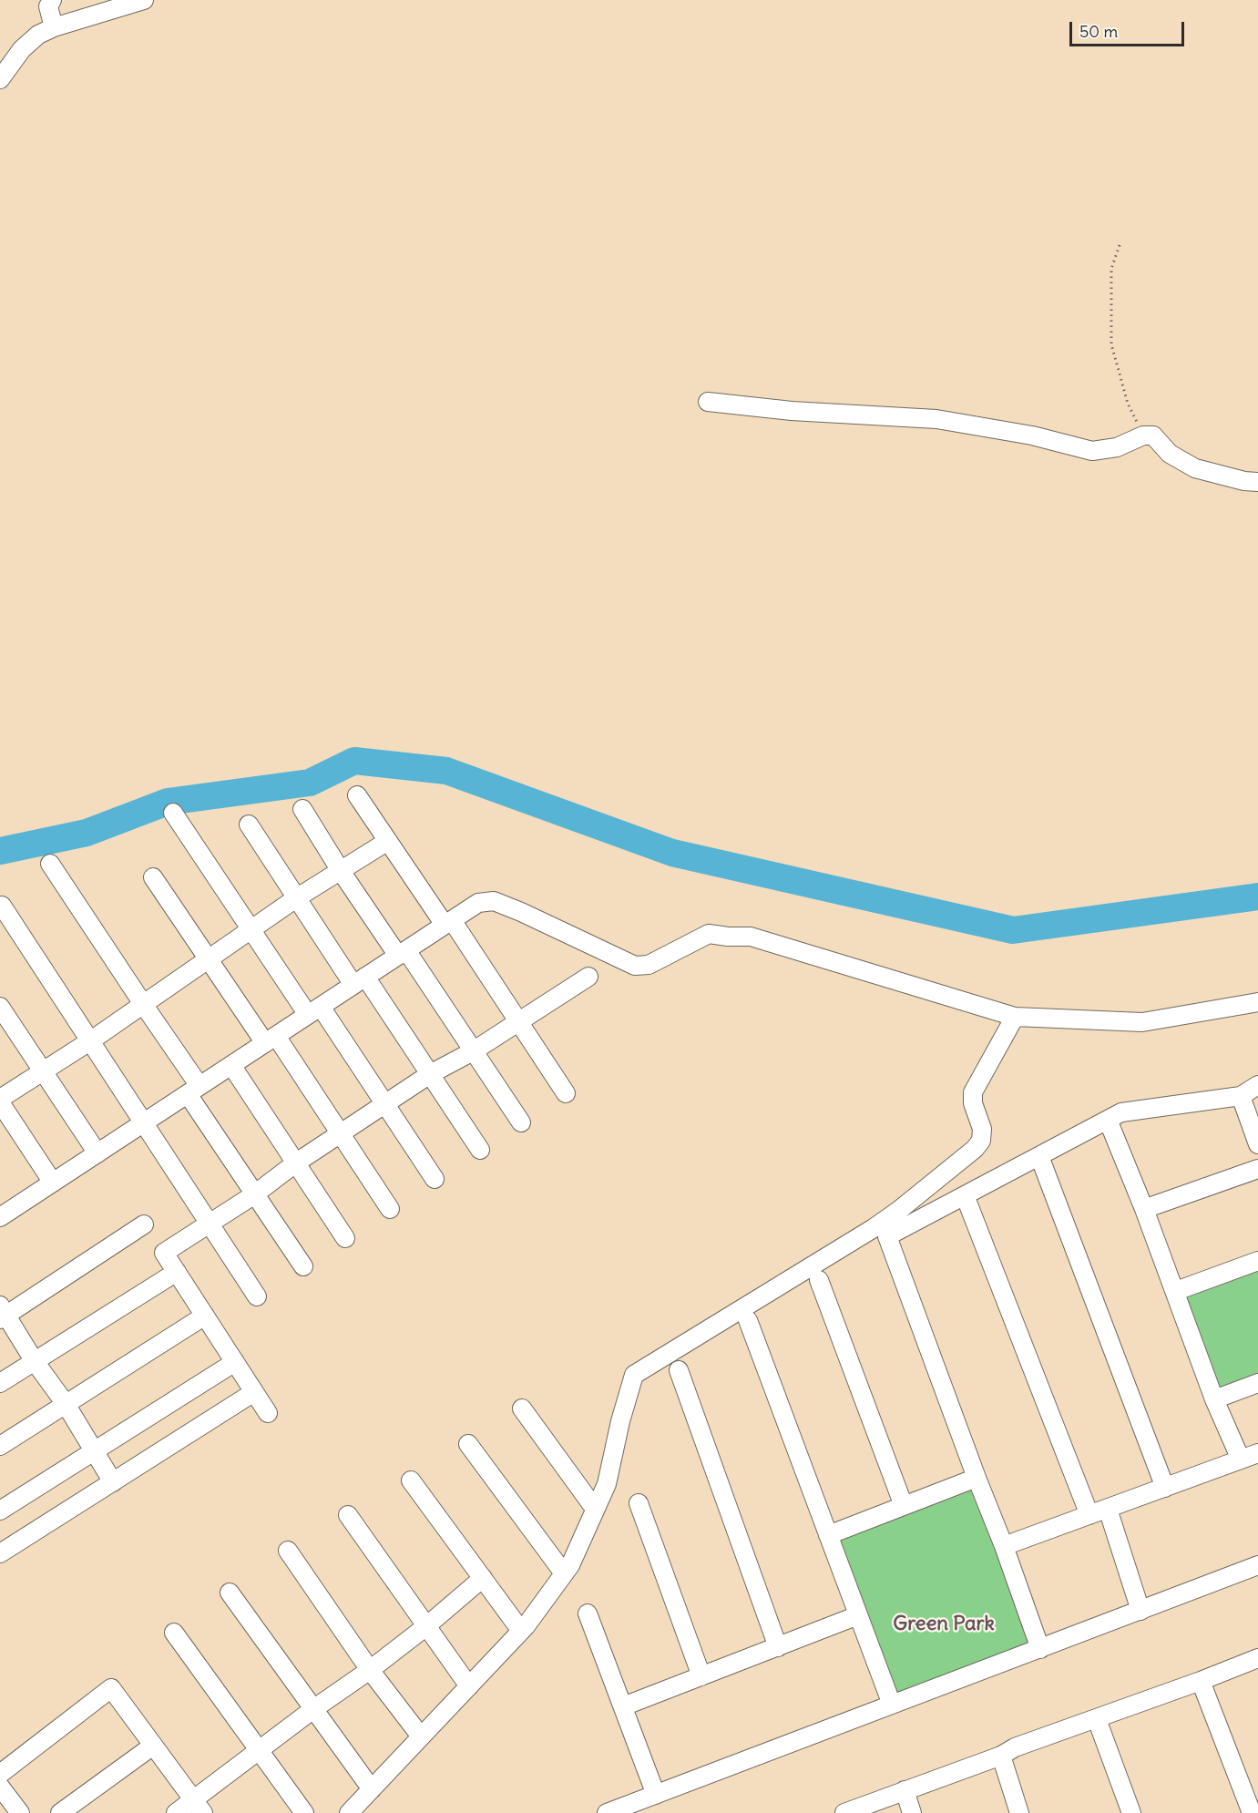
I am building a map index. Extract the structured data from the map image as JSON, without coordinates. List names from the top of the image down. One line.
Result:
{"districts":["Green Park"],"scale_bar":"50 m"}
